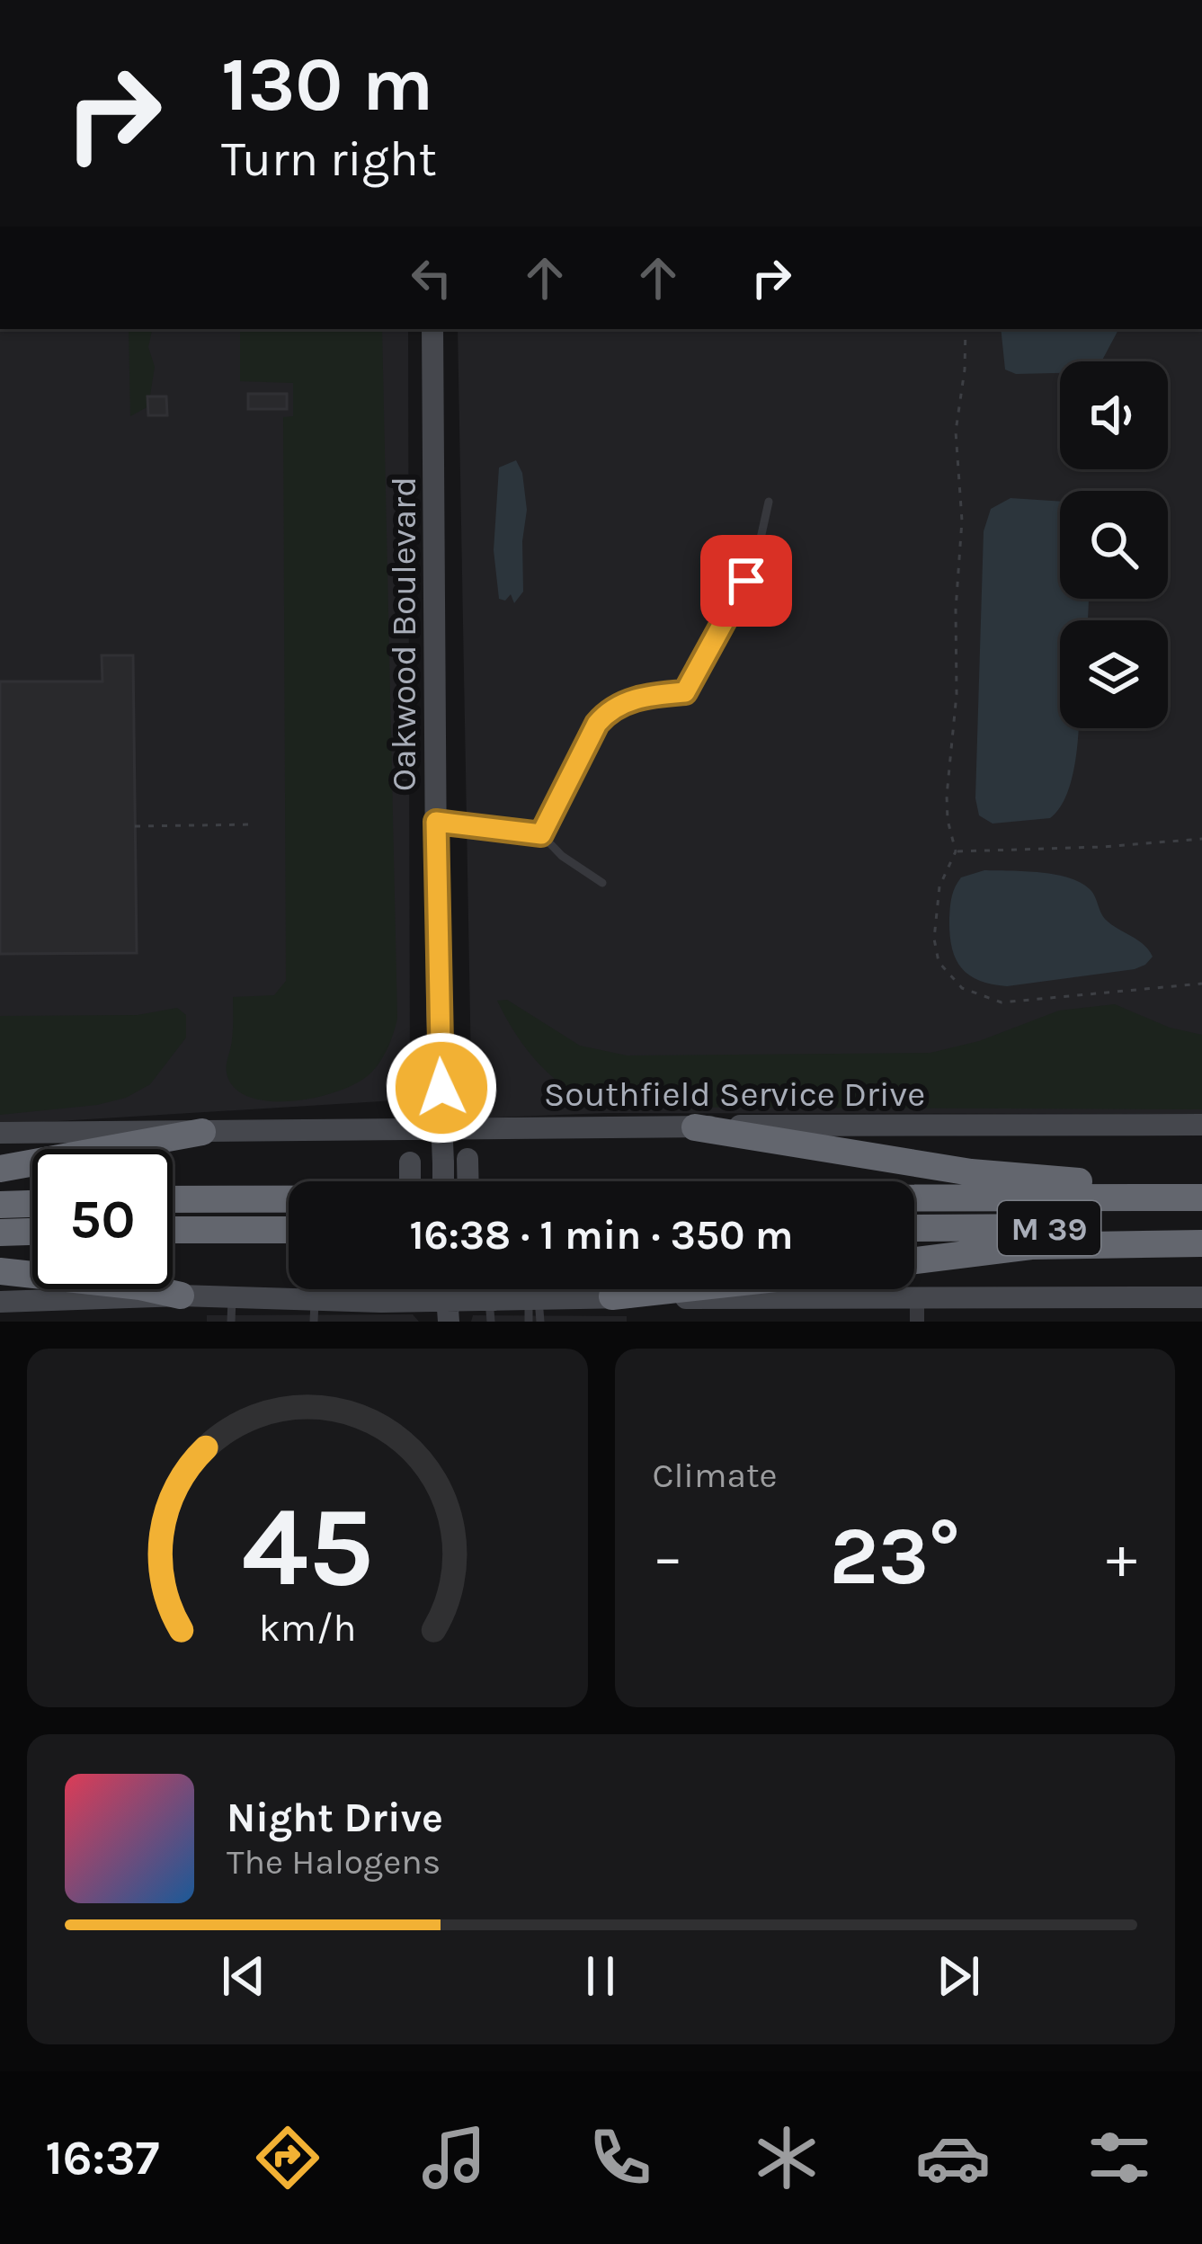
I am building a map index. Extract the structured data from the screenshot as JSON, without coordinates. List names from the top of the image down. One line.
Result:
{"streets":{"highway":["M 39"],"main road":["Oakwood Boulevard","Southfield Service Drive"]},"crossings":[["Oakwood Boulevard","Southfield Service Drive"]],"page":{"turn":["130 m","Turn right"],"limit":"50","trip":"16:38 · 1 min · 350 m","tile":"Climate","heat":["−","23°","+"],"song":["Night Drive","The Halogens"],"tabs":"16:37","gauge":["45","km/h"]}}
